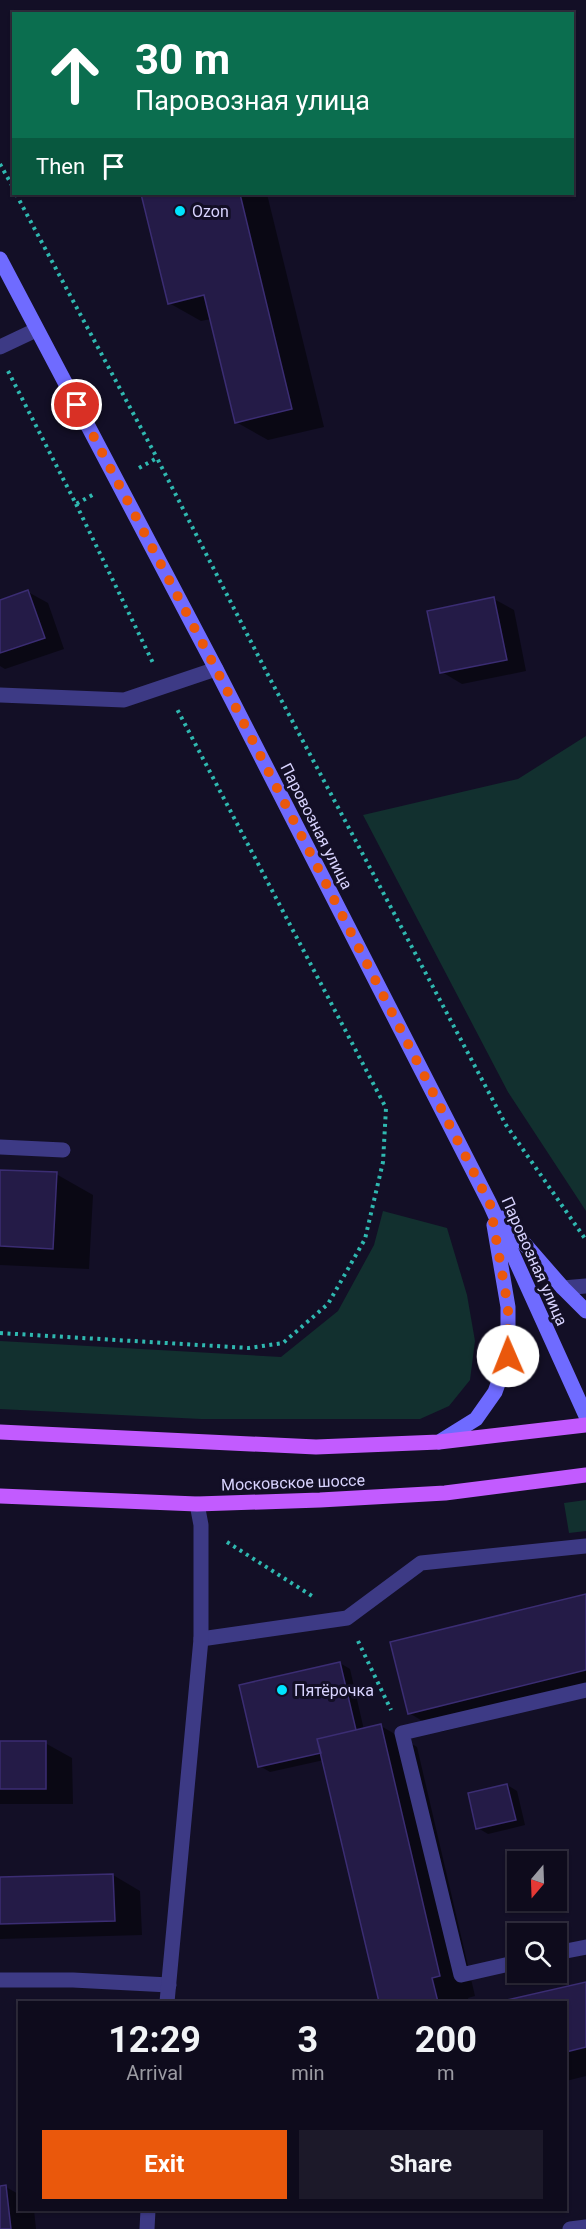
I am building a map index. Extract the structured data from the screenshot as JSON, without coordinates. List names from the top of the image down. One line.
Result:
{"streets":{"main road":["Паровозная улица","Московское шоссе"]},"places":["Ozon","Пятёрочка"],"north":"bottom","page":{"turn":["30 m","Паровозная улица"],"then":"Then","eta":["12:29","Arrival","3","min","200","m"],"buttons":["Exit","Share"]}}
